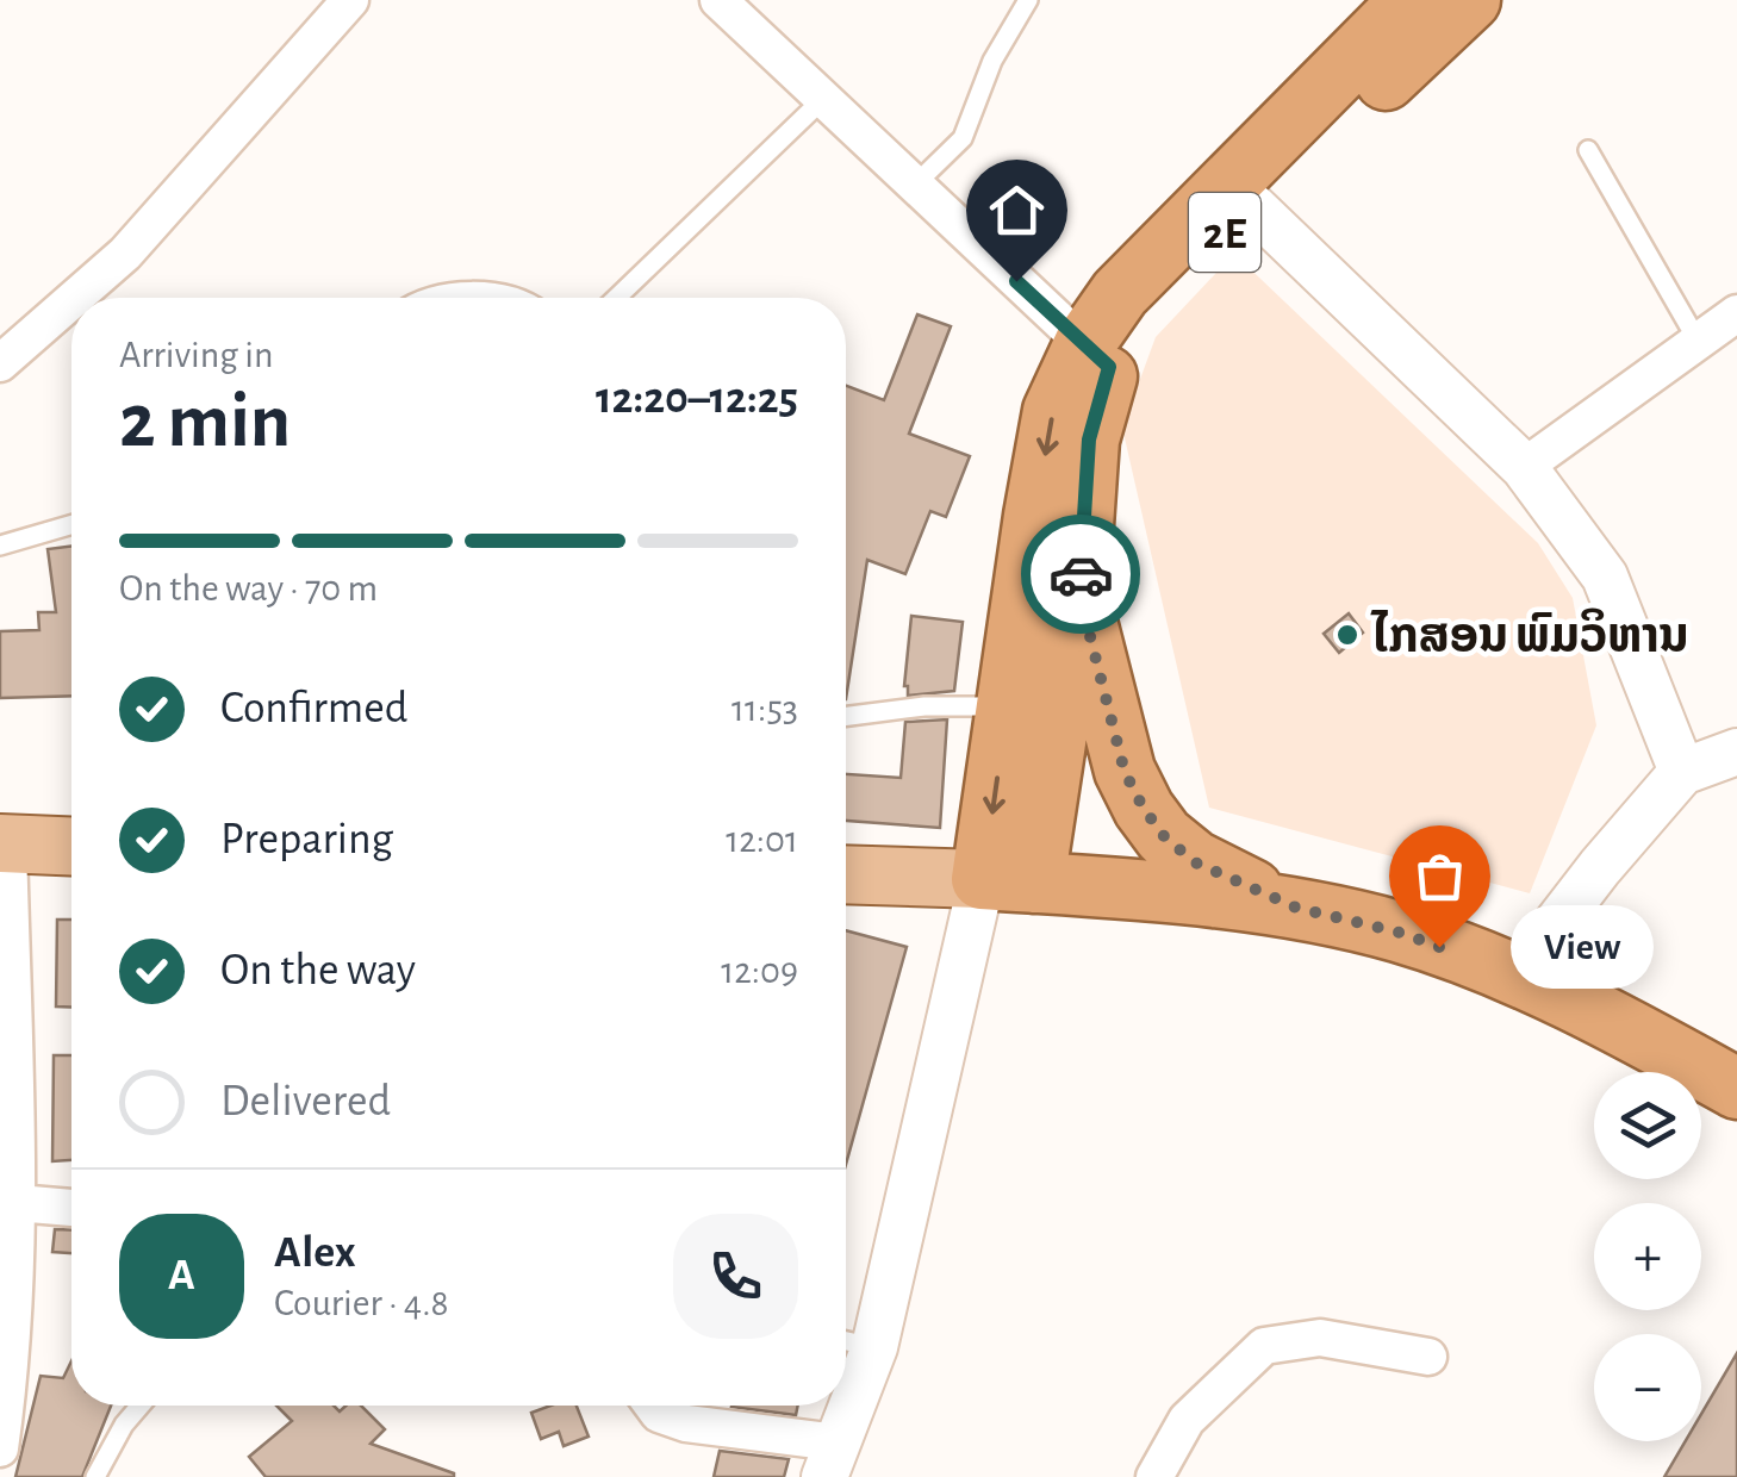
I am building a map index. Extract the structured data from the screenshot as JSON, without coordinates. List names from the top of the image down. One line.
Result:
{"streets":{"highway":["2E"]},"places":["ໄກສອນ ພົມວິຫານ","View"],"page":{"heading":["2 min","Arriving in","12:20–12:25"],"panel":["Alex","Courier · 4.8"],"bar":"On the way · 70 m","list":[["Confirmed","11:53"],["Preparing","12:01"],["On the way","12:09"],"Delivered"],"bubble":"View","map_buttons":["+","−"],"round":"A"}}
